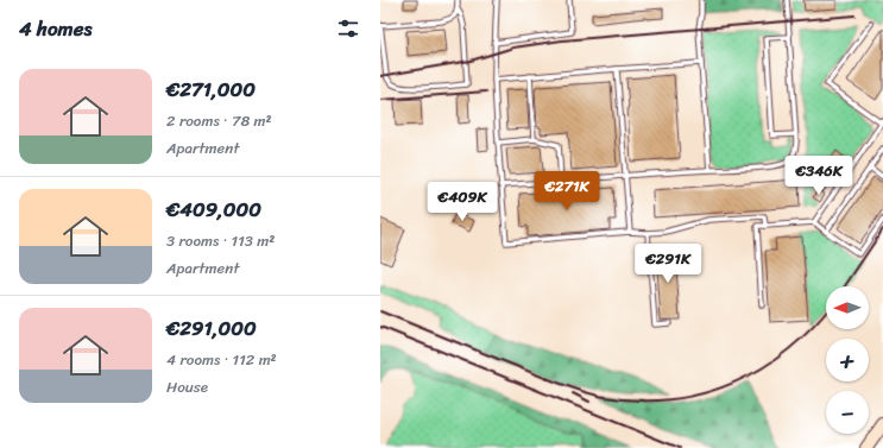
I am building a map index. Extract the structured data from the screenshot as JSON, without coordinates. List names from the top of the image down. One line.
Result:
{"north":"left","page":{"heading":"4 homes","list":[{"name":"€271,000","note":"2 rooms · 78 m² · Apartment"},{"name":"€409,000","note":"3 rooms · 113 m² · Apartment"},{"name":"€291,000","note":"4 rooms · 112 m² · House"}],"price":["€346K","€271K","€409K","€291K"],"map_buttons":["+","−"]}}
